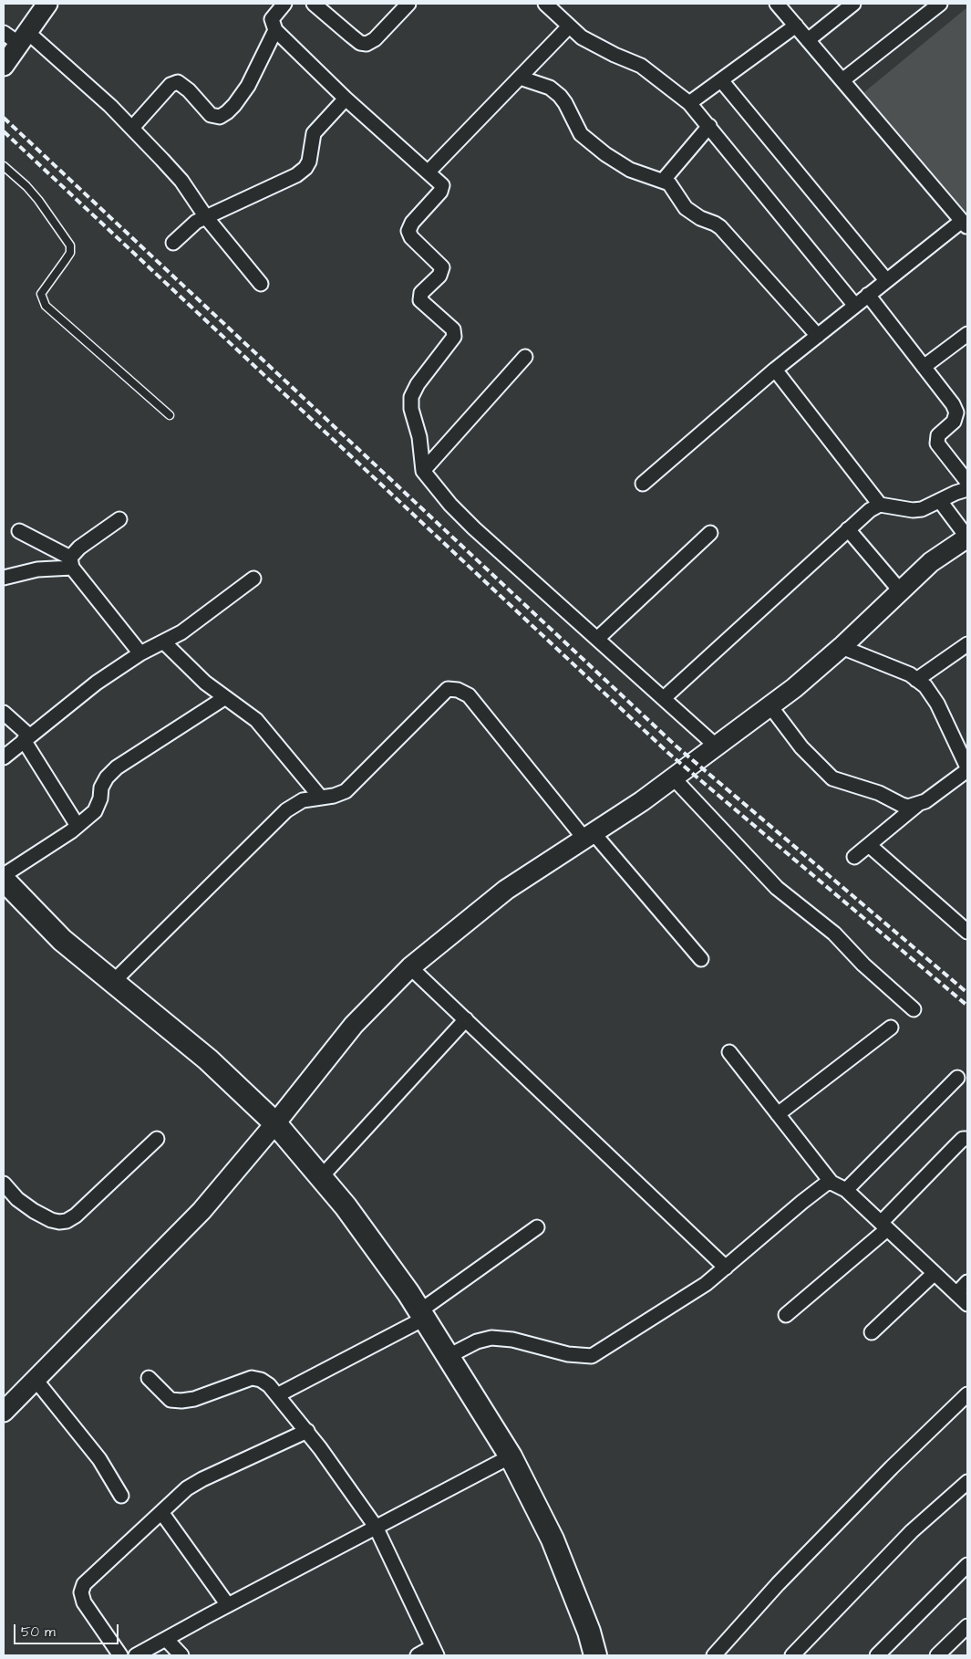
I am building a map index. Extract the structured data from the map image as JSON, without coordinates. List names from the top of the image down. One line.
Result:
{"scale_bar":"50 m"}
